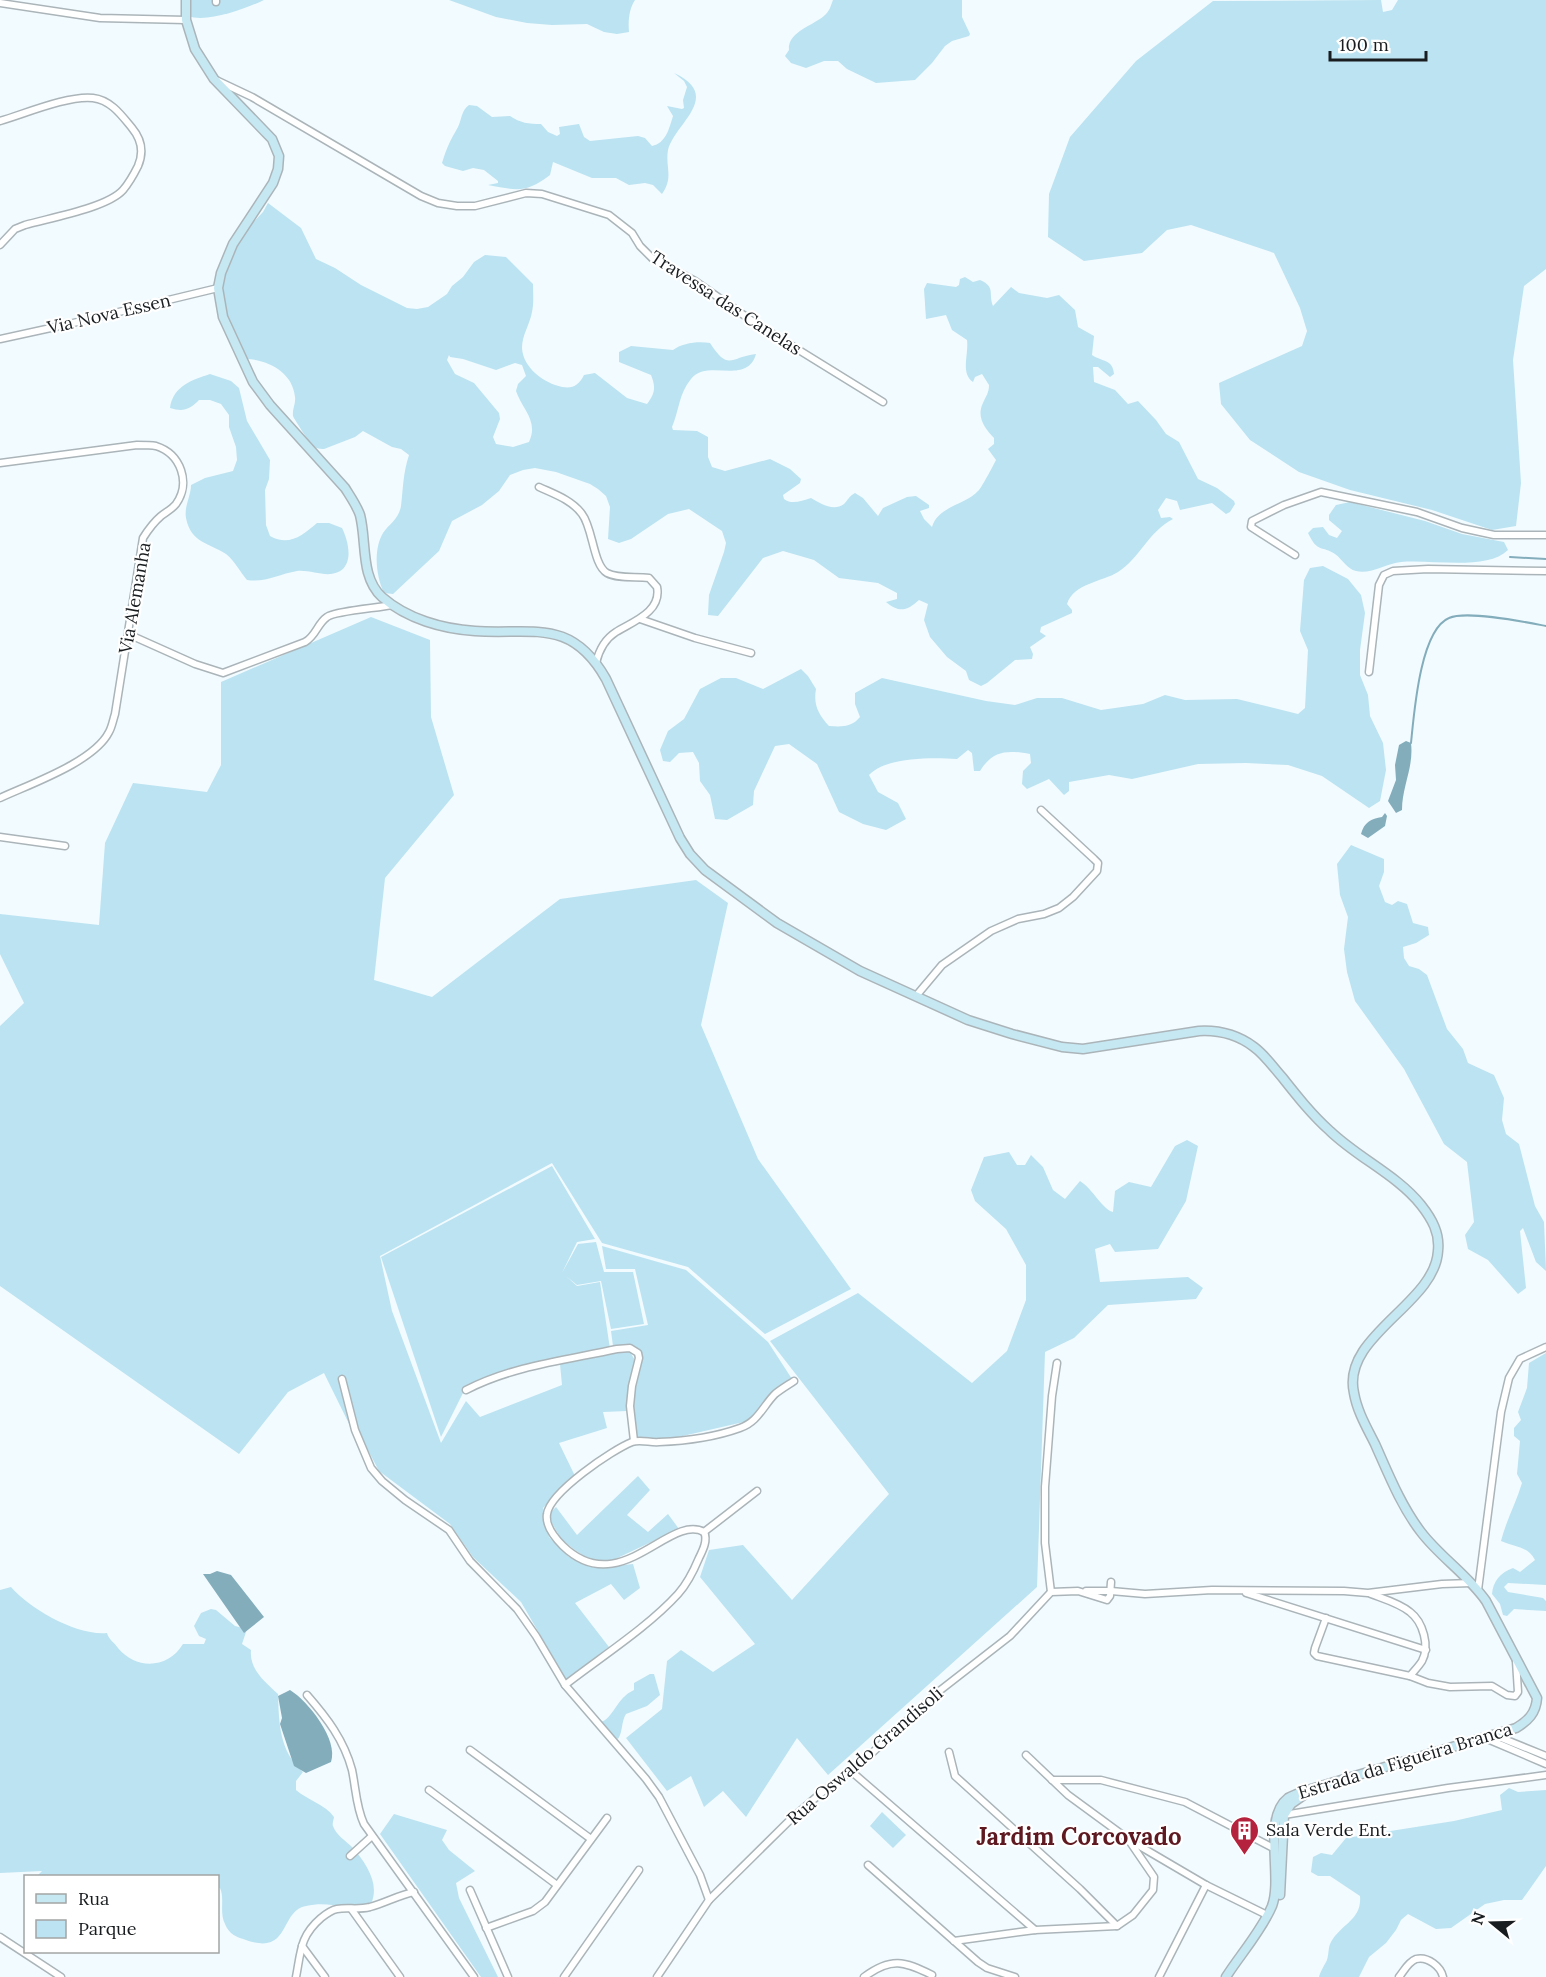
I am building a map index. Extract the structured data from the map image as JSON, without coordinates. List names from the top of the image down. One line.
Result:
{"streets":{"main road":["Estrada da Figueira Branca"],"street":["Travessa das Canelas","Via Nova Essen","Via Alemanha","Rua Oswaldo Grandisoli"]},"crossings":[["Travessa das Canelas","Estrada da Figueira Branca"],["Via Nova Essen","Estrada da Figueira Branca"]],"districts":["Jardim Corcovado"],"places":{"building":["Sala Verde Ent."]},"legend":["Rua","Parque"],"scale_bar":"100 m","north":"left"}
